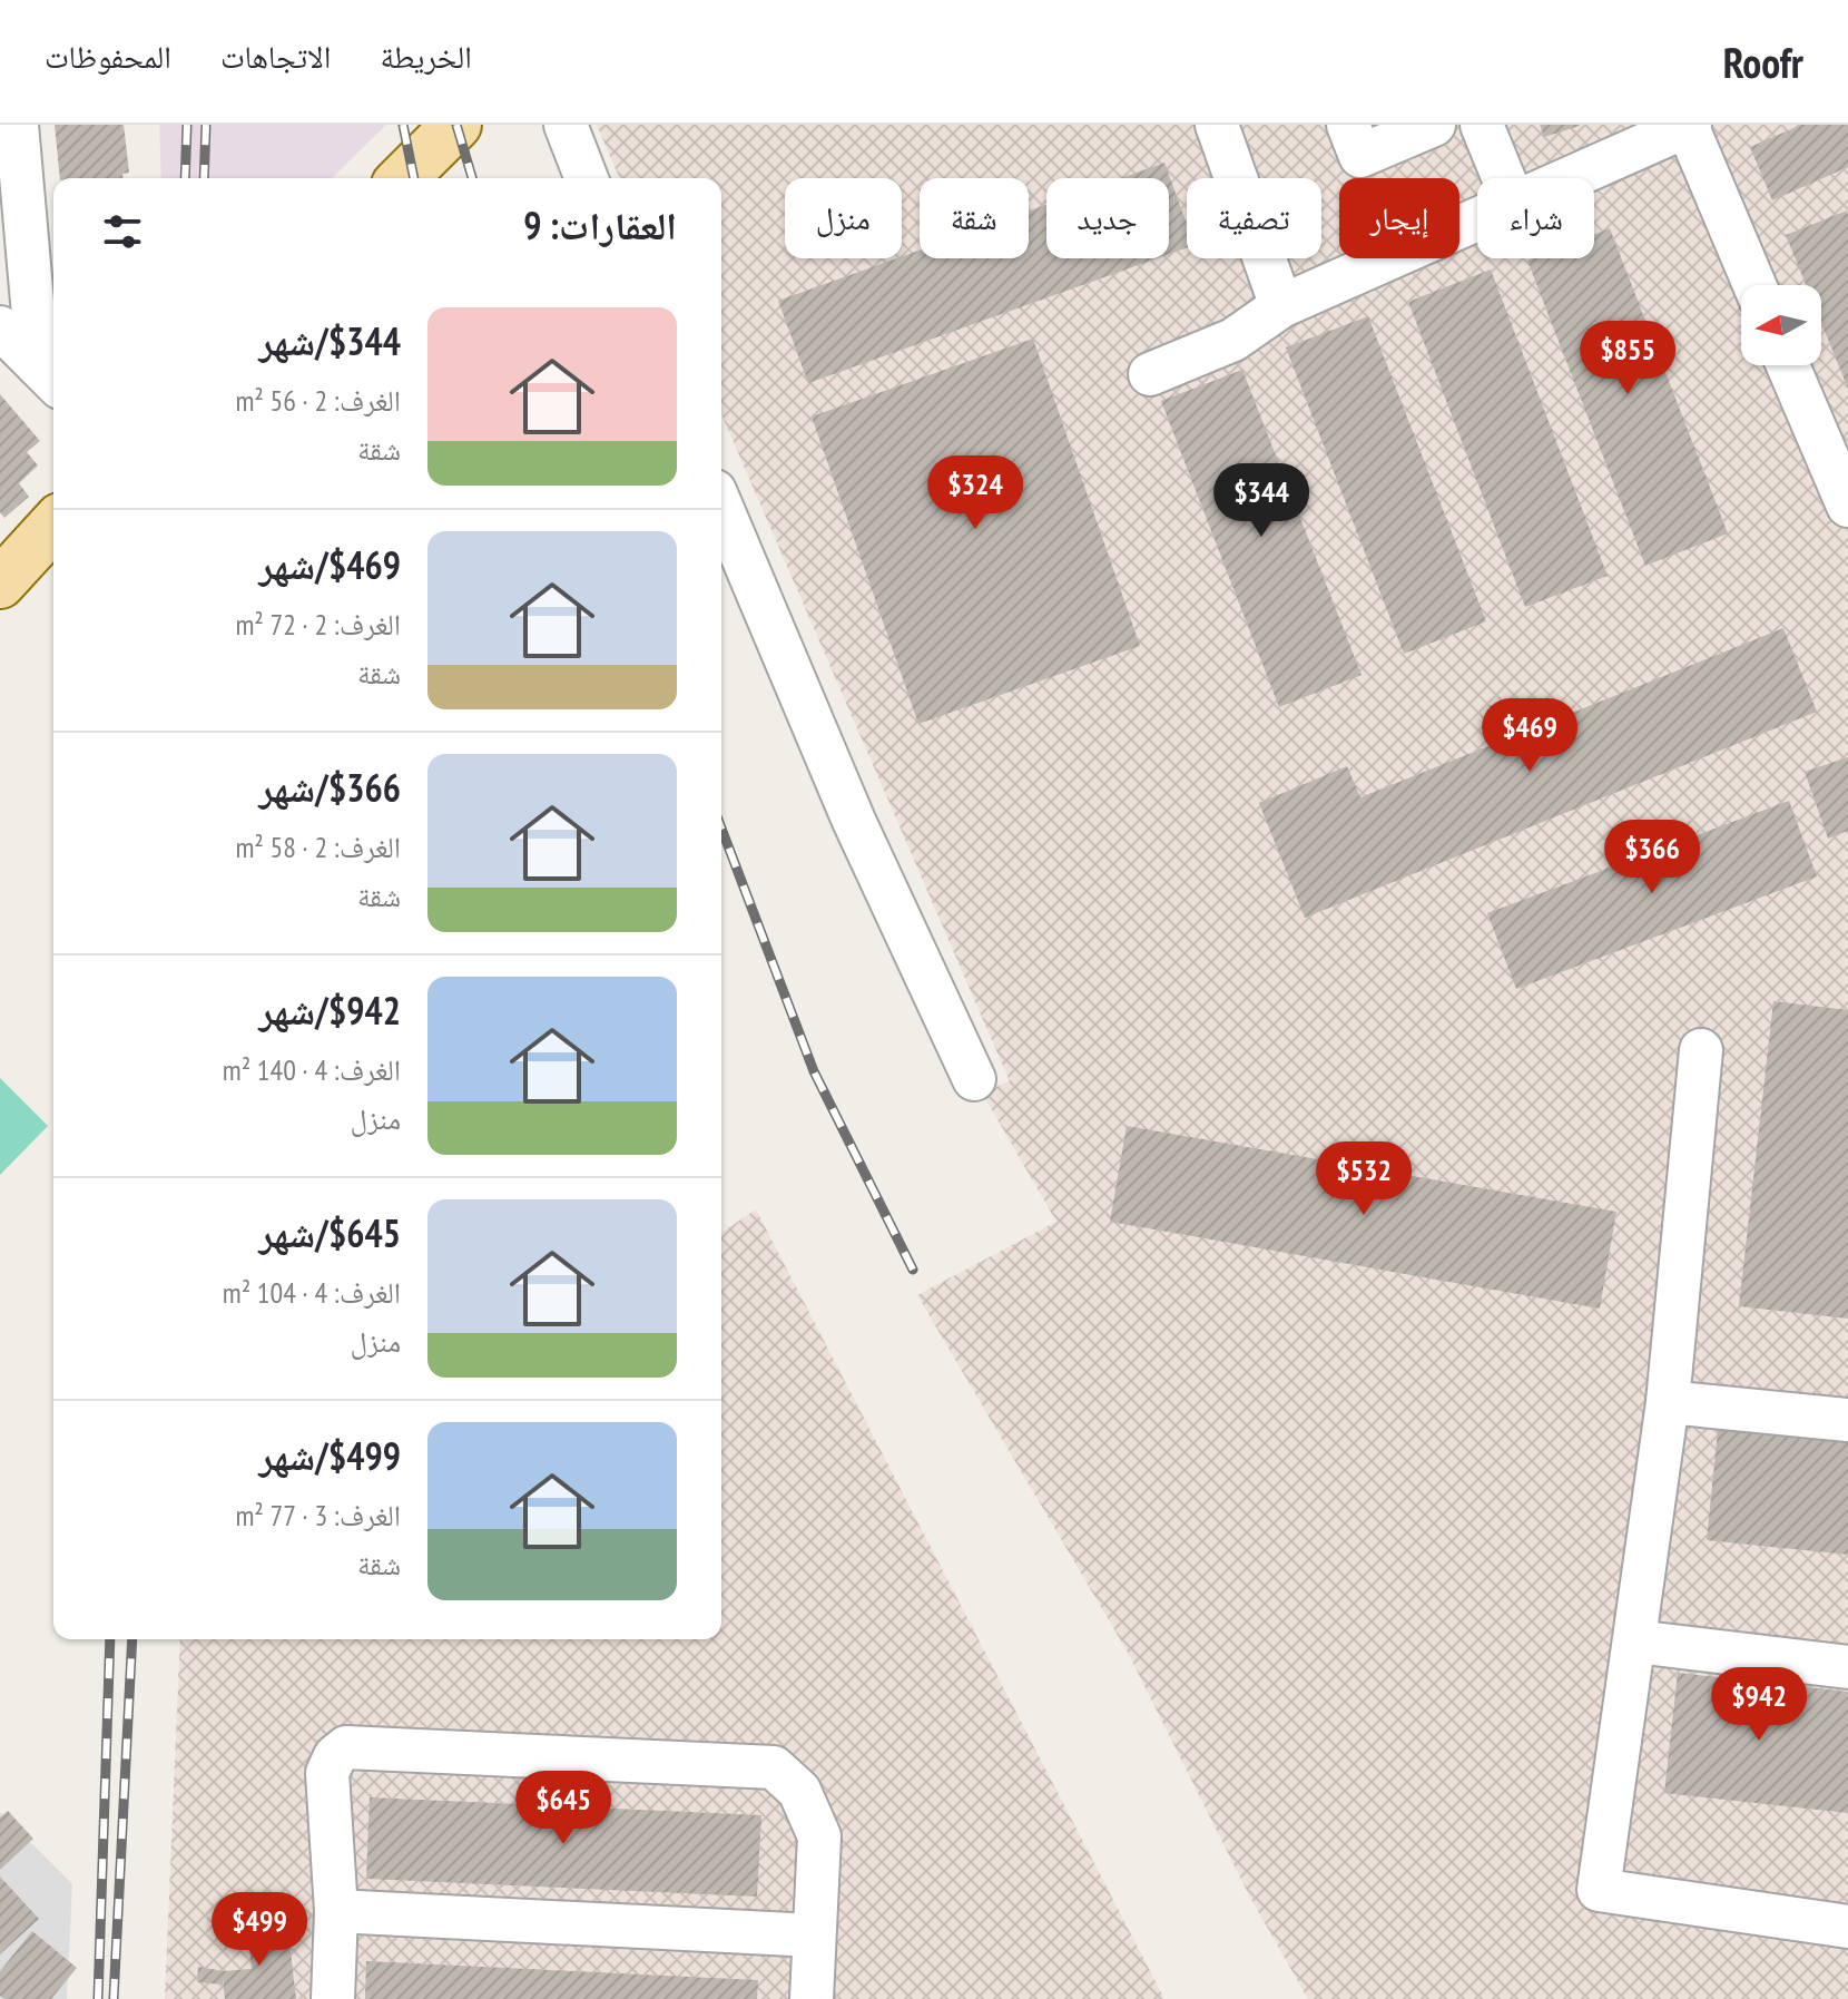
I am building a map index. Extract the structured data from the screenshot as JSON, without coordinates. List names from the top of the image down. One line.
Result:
{"north":"left","page":{"header":"Roofr","nav":["الخريطة","الاتجاهات","المحفوظات"],"chip":["شراء","إيجار","تصفية","جديد","شقة","منزل"],"heading":"العقارات: 9","list":[{"name":"$344/شهر","note":"الغرف: 2 · 56 m² · شقة"},{"name":"$469/شهر","note":"الغرف: 2 · 72 m² · شقة"},{"name":"$366/شهر","note":"الغرف: 2 · 58 m² · شقة"},{"name":"$942/شهر","note":"الغرف: 4 · 140 m² · منزل"},{"name":"$645/شهر","note":"الغرف: 4 · 104 m² · منزل"},{"name":"$499/شهر","note":"الغرف: 3 · 77 m² · شقة"}],"price":["$855","$324","$344","$469","$366","$532","$942","$645","$499"]}}
